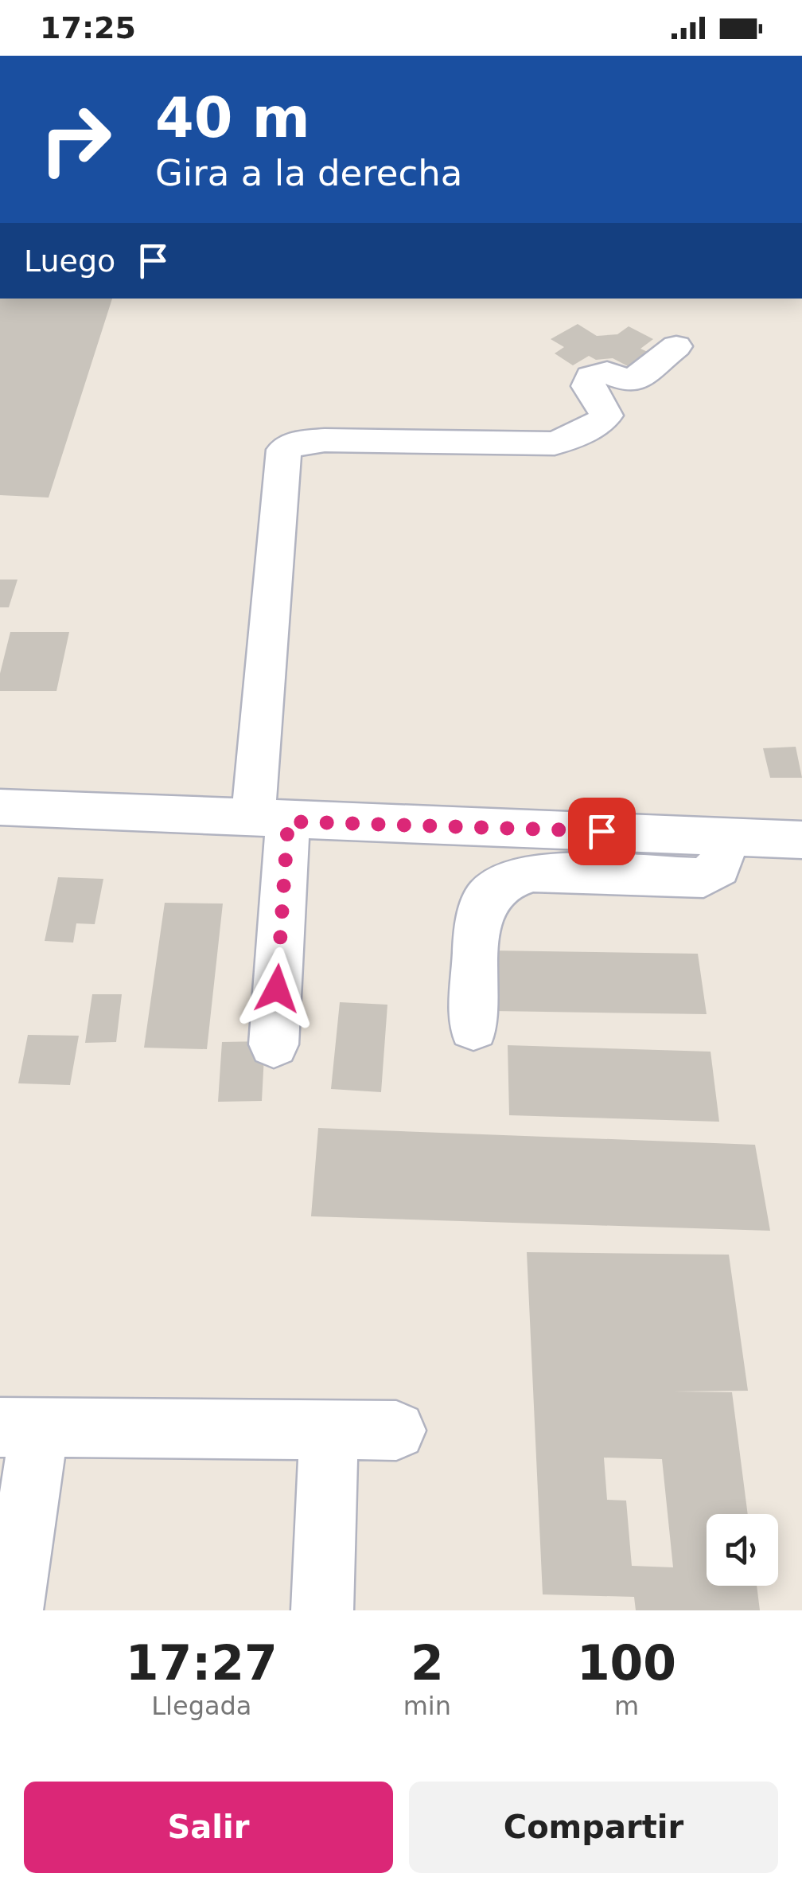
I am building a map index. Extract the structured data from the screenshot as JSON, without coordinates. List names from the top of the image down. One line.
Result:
{"page":{"status":"17:25","turn":["40 m","Gira a la derecha"],"then":"Luego","eta":["17:27","Llegada","2","min","100","m"],"buttons":["Salir","Compartir"]}}
